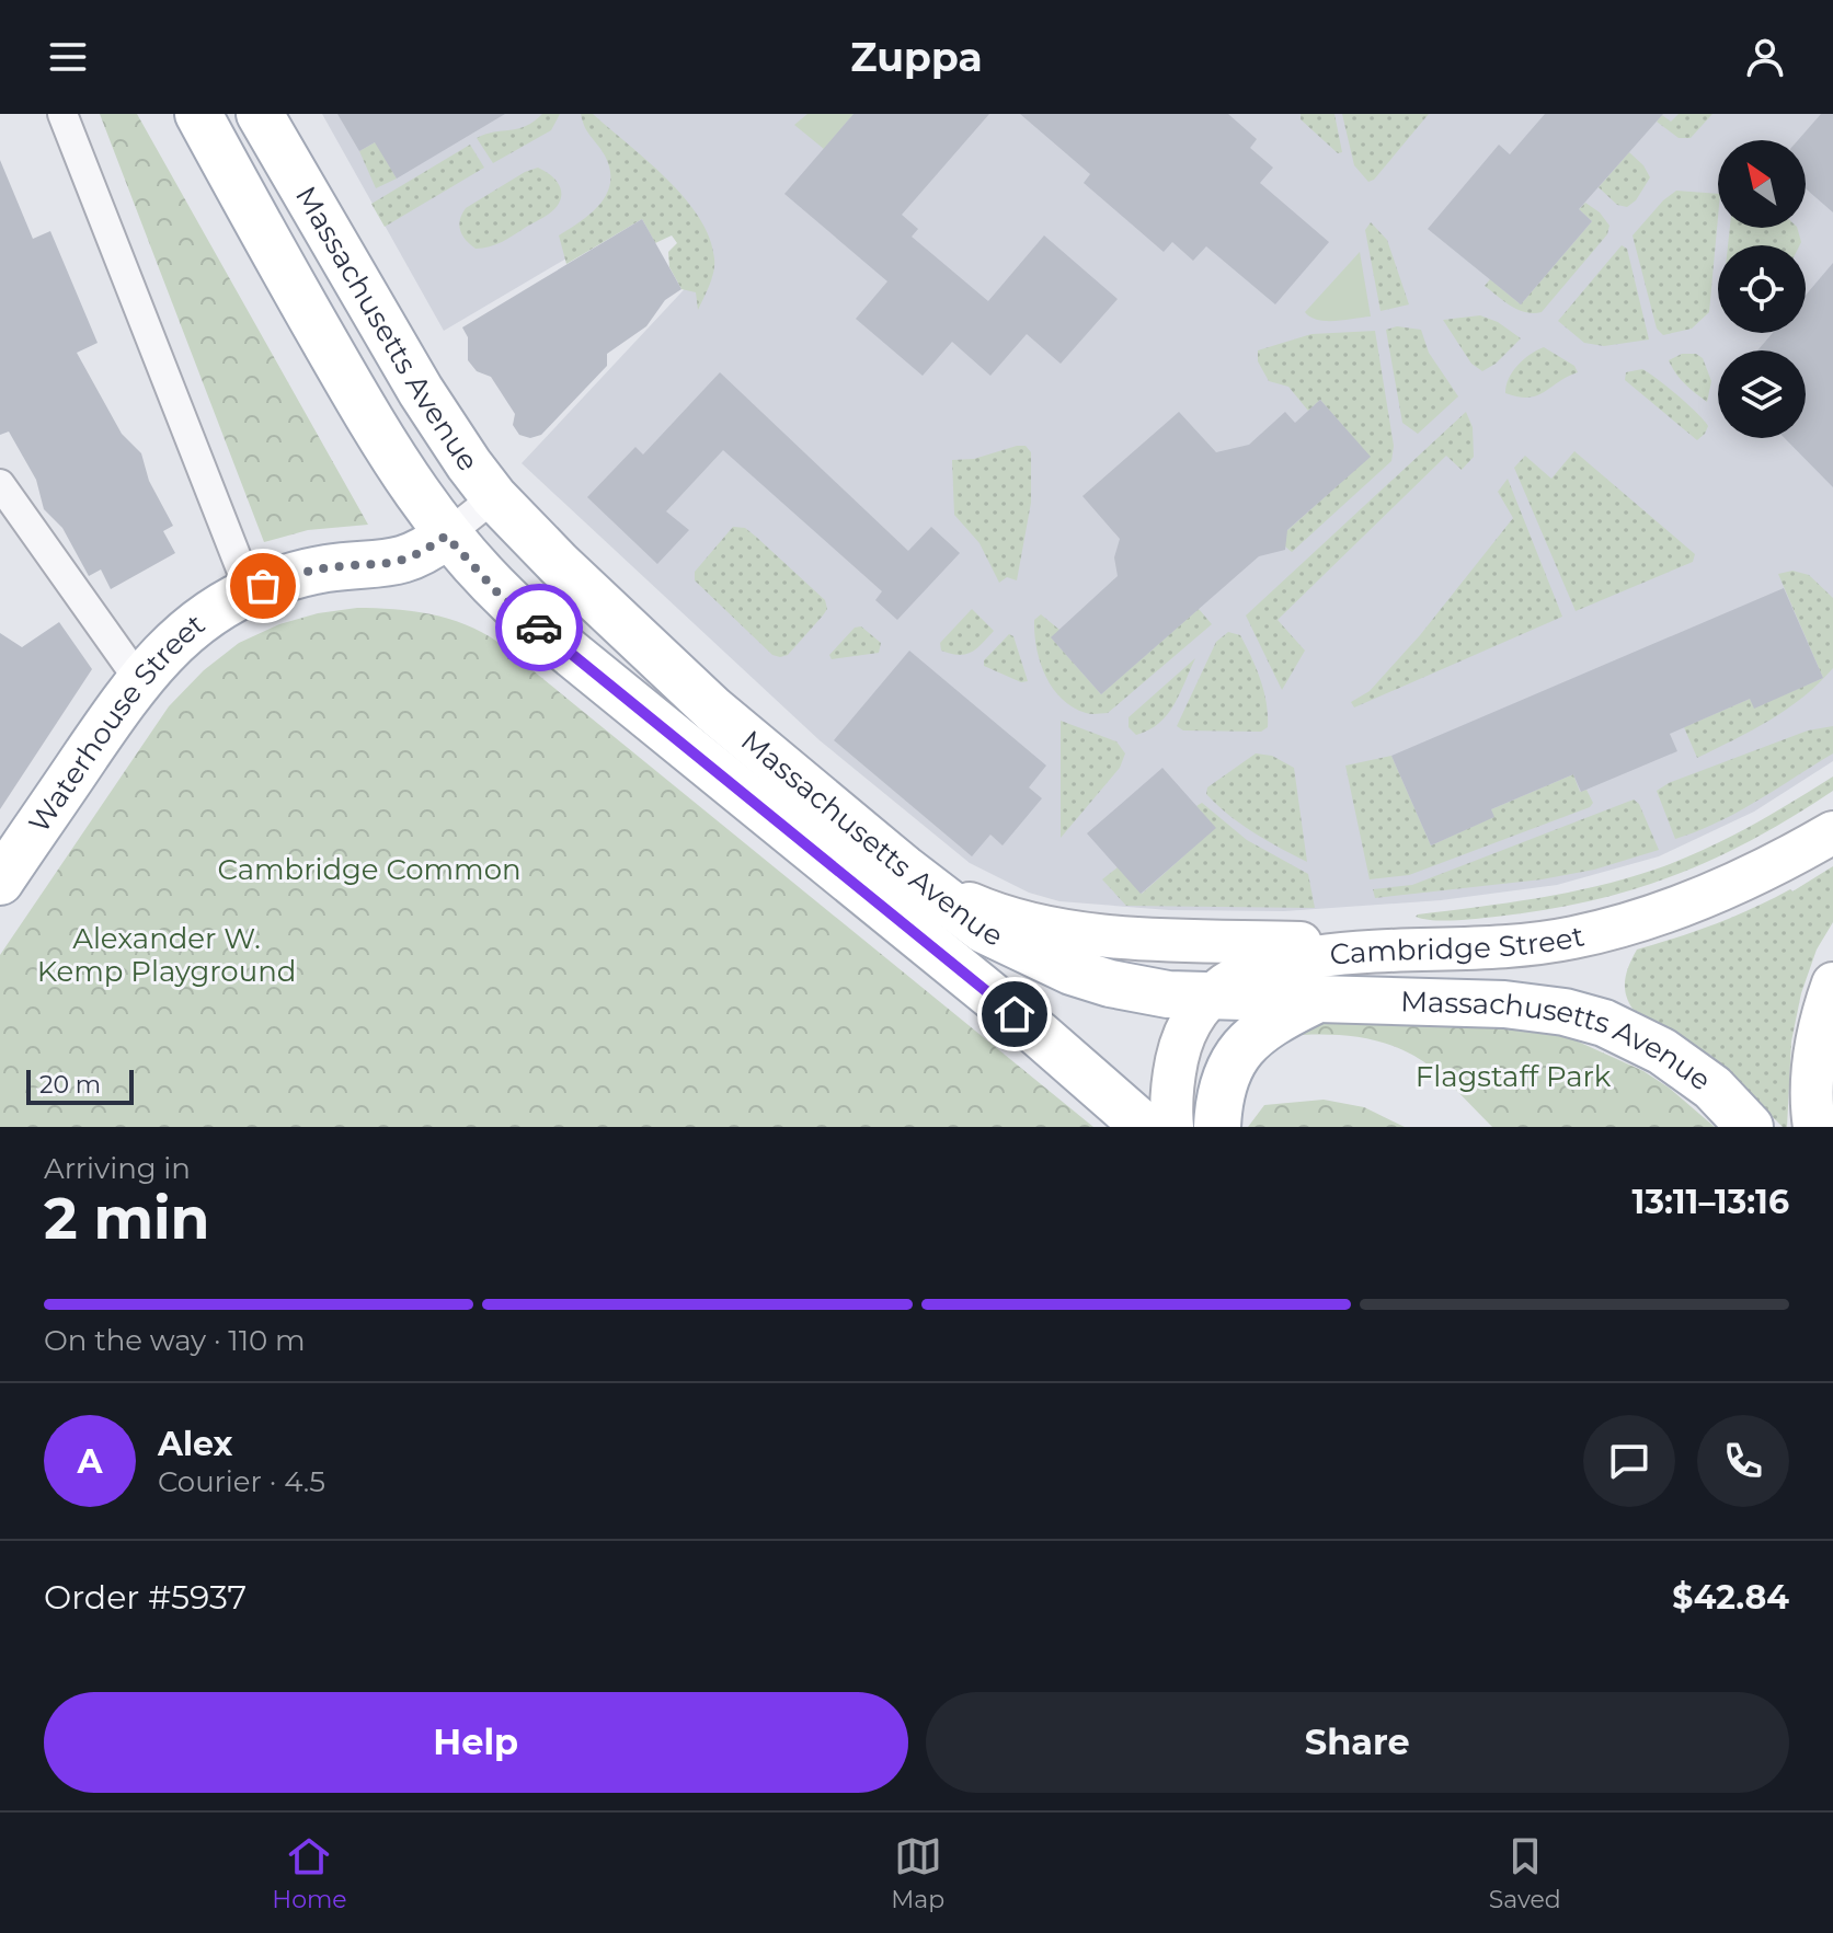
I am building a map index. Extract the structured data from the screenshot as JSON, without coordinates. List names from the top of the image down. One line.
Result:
{"streets":{"main road":["Massachusetts Avenue","Waterhouse Street","Cambridge Street"]},"crossings":[["Massachusetts Avenue","Waterhouse Street"],["Massachusetts Avenue","Cambridge Street"]],"parks":["Cambridge Common","Alexander W. Kemp Playground","Flagstaff Park"],"scale_bar":"20 m","north":"top left","page":{"header":"Zuppa","scale":"20 m","heading":["2 min","Arriving in","13:11–13:16"],"panel":["Alex","Courier · 4.5","Order #5937","$42.84"],"bar":"On the way · 110 m","round":"A","buttons":["Help","Share"],"tabs":["Home","Map","Saved"]}}
